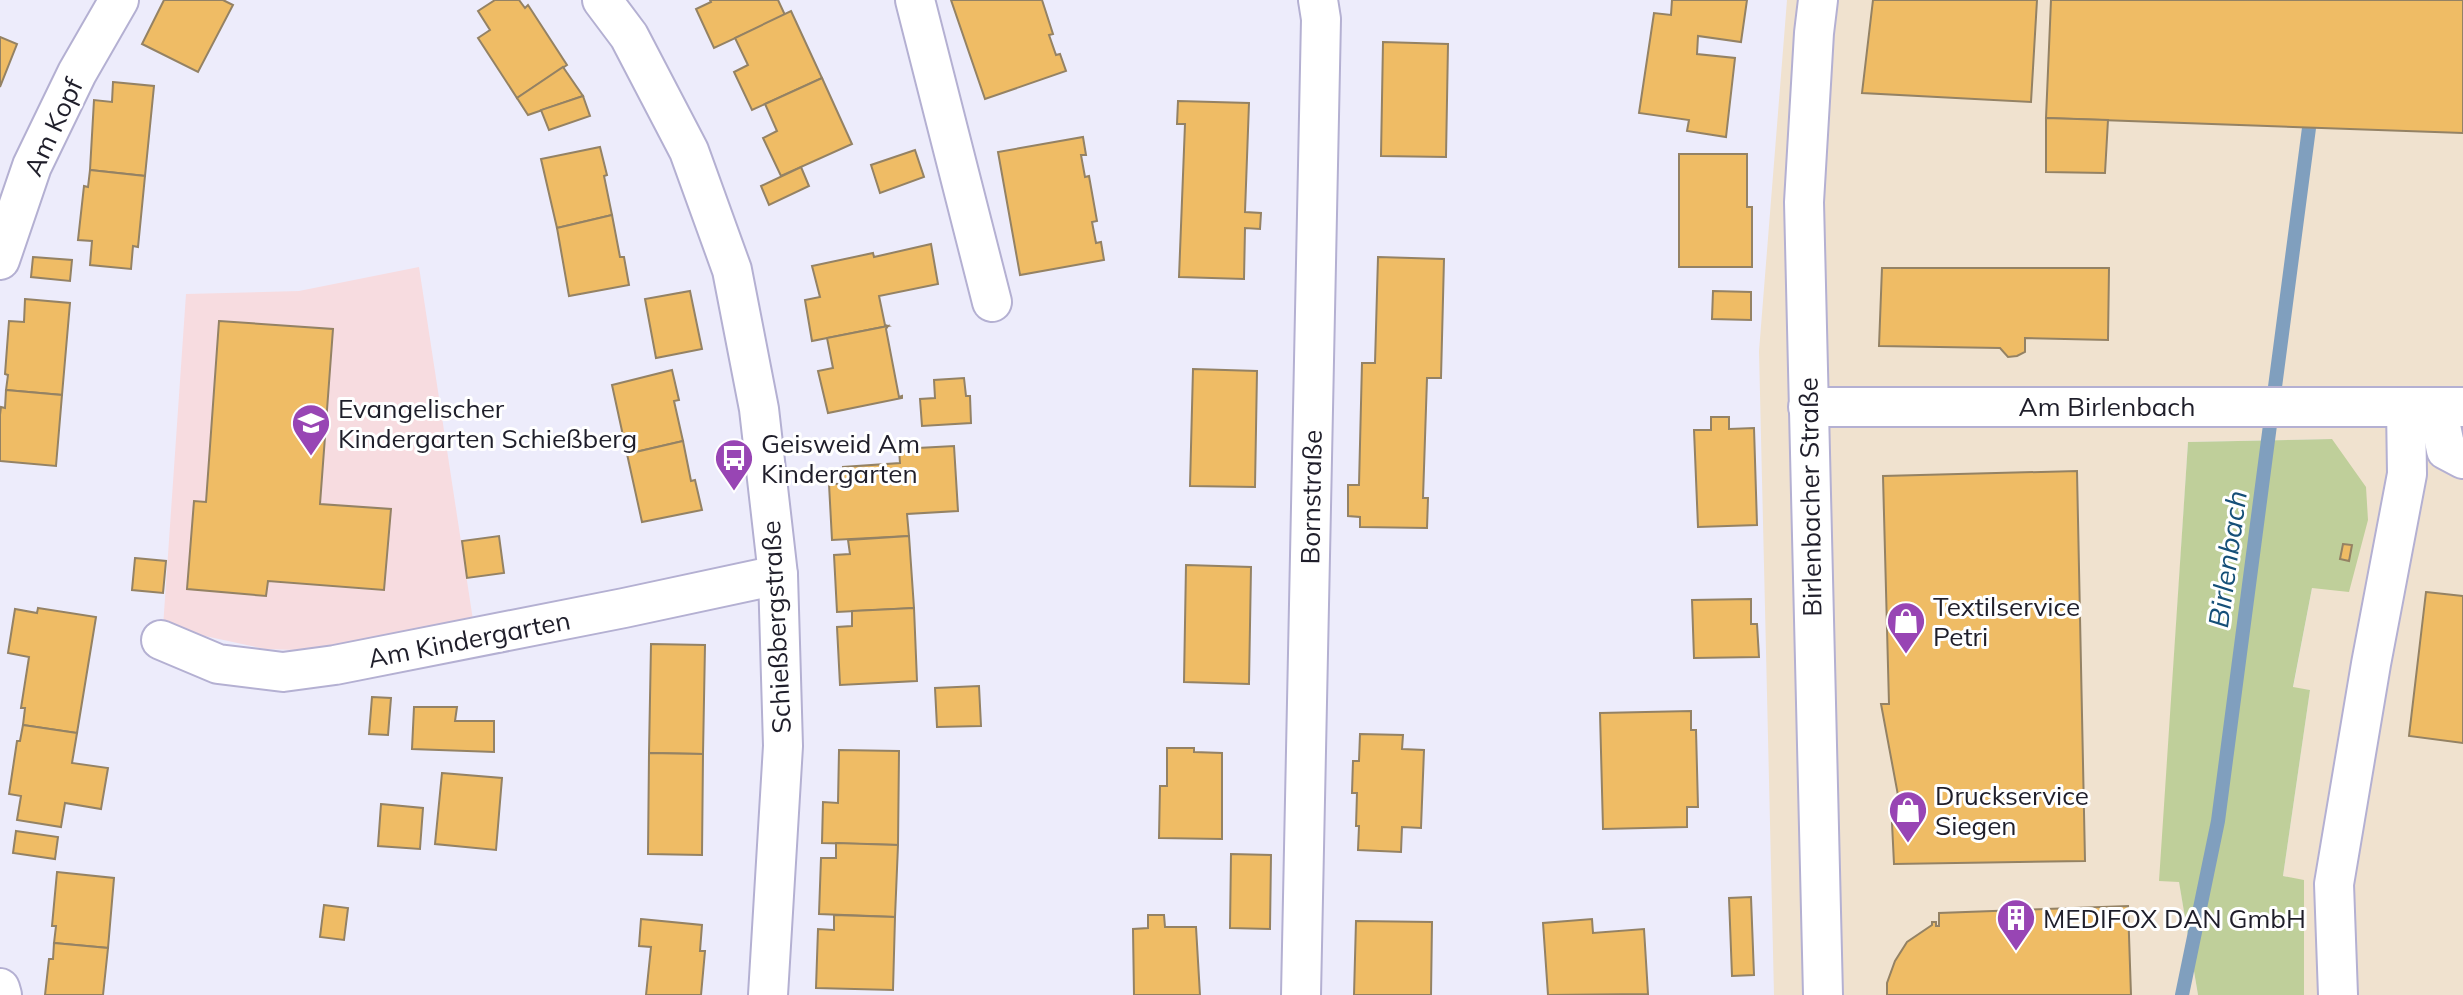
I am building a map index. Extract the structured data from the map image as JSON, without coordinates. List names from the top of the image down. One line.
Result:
{"streets":{"street":["Am Kopf","Am Birlenbach","Bornstraße","Birlenbacher Straße","Schießbergstraße","Am Kindergarten"]},"crossings":[["Am Birlenbach","Birlenbacher Straße"],["Schießbergstraße","Am Kindergarten"]],"water":["Birlenbach"],"places":{"school or university":["Evangelischer Kindergarten Schießberg"],"bus stop":["Geisweid Am Kindergarten"],"shop":["Textilservice Petri","Druckservice Siegen"],"building":["MEDIFOX DAN GmbH"]}}
